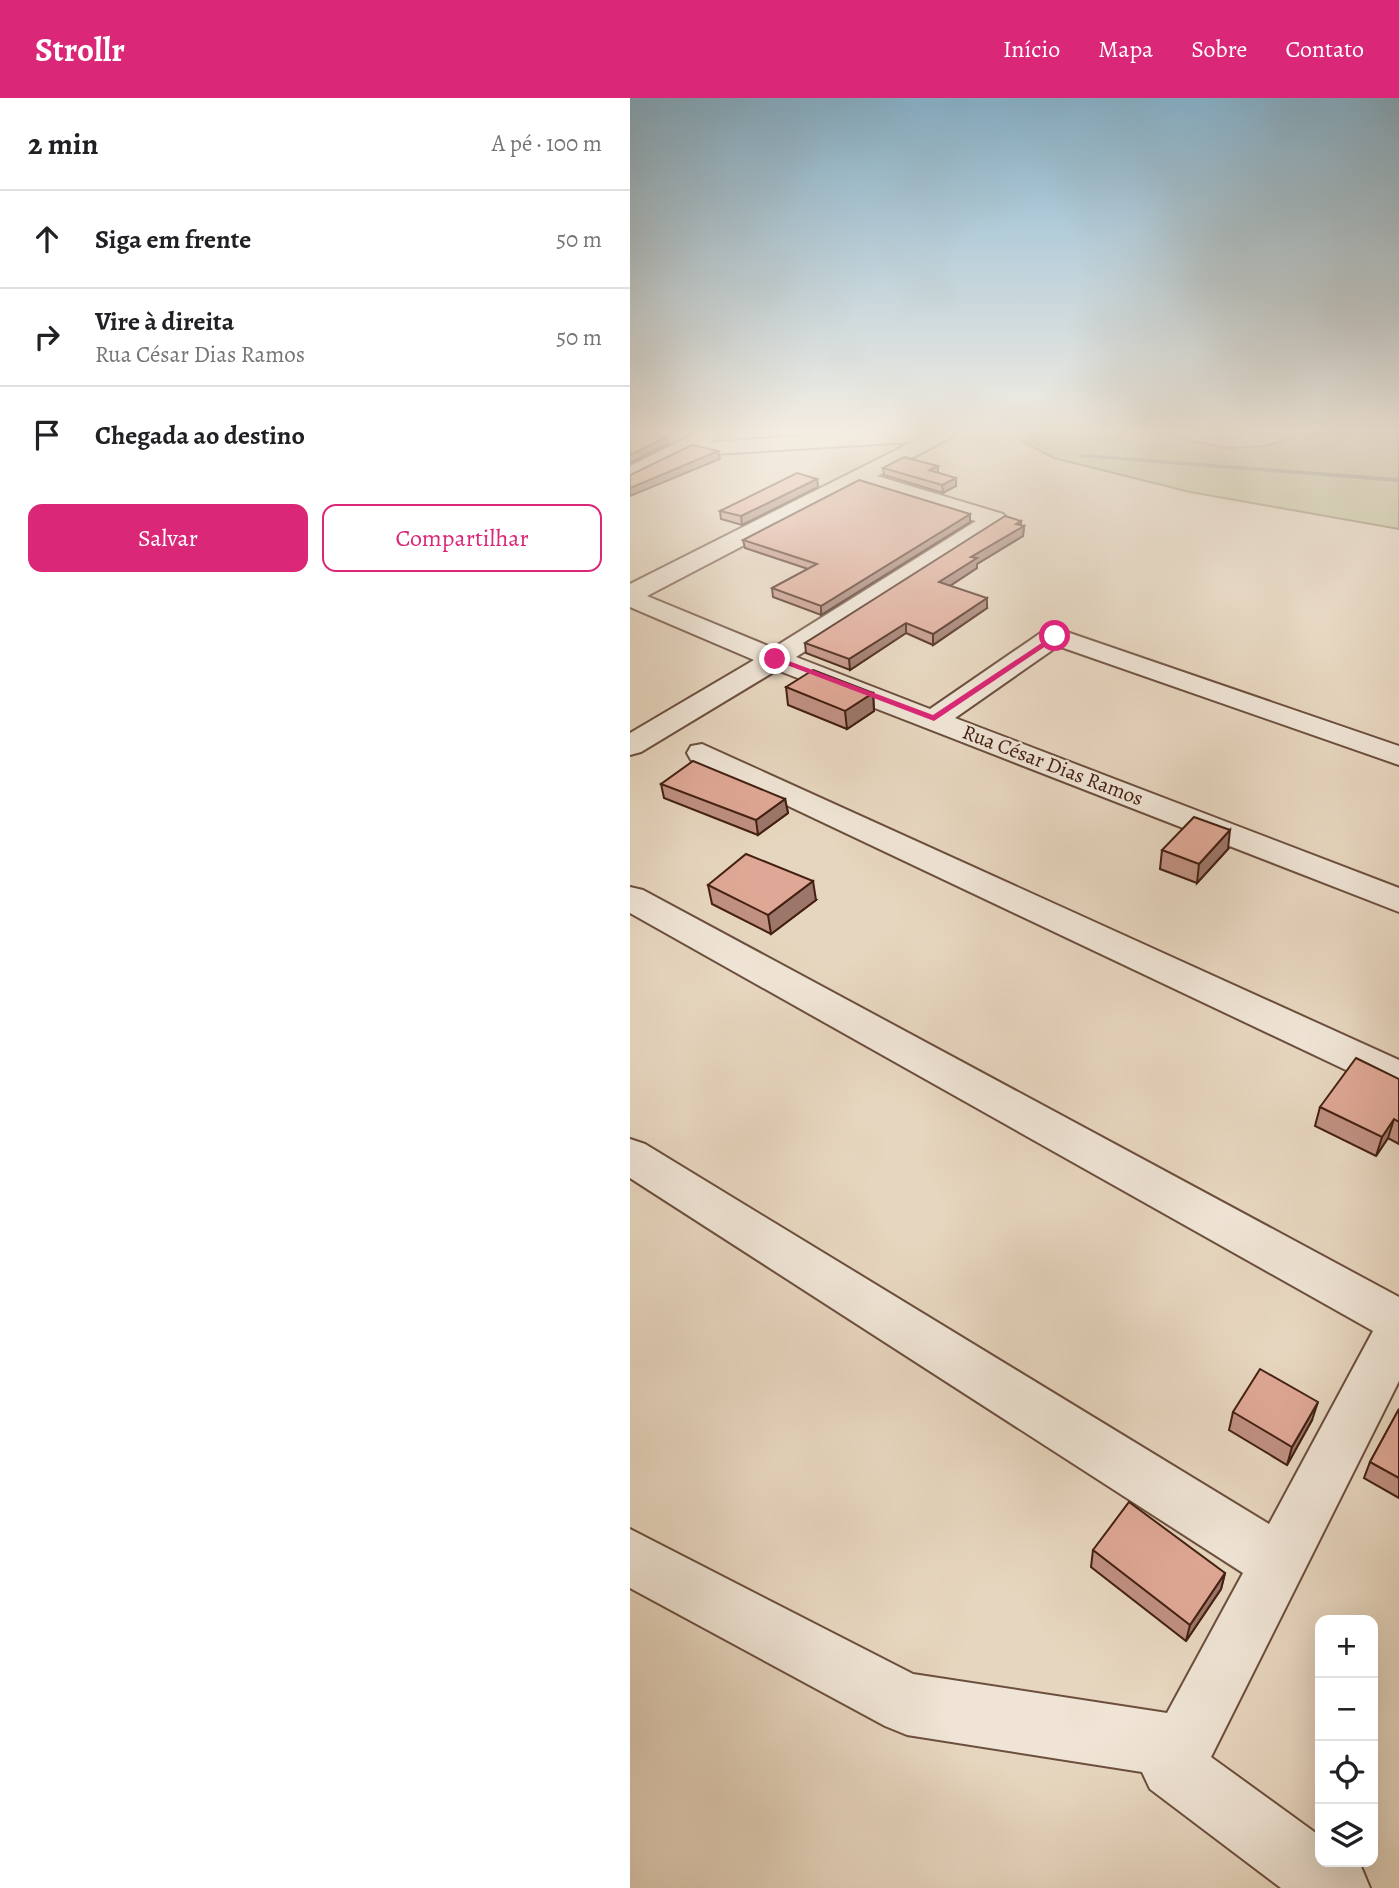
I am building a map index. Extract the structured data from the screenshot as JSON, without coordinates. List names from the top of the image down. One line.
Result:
{"streets":{"street":["Rua César Dias Ramos"]},"page":{"header":"Strollr","nav":["Início","Mapa","Sobre","Contato"],"heading":["2 min","A pé · 100 m"],"list":[["Siga em frente","50 m"],["Vire à direita","Rua César Dias Ramos","50 m"],"Chegada ao destino"],"buttons":["Salvar","Compartilhar"],"map_buttons":["+","−"]}}
